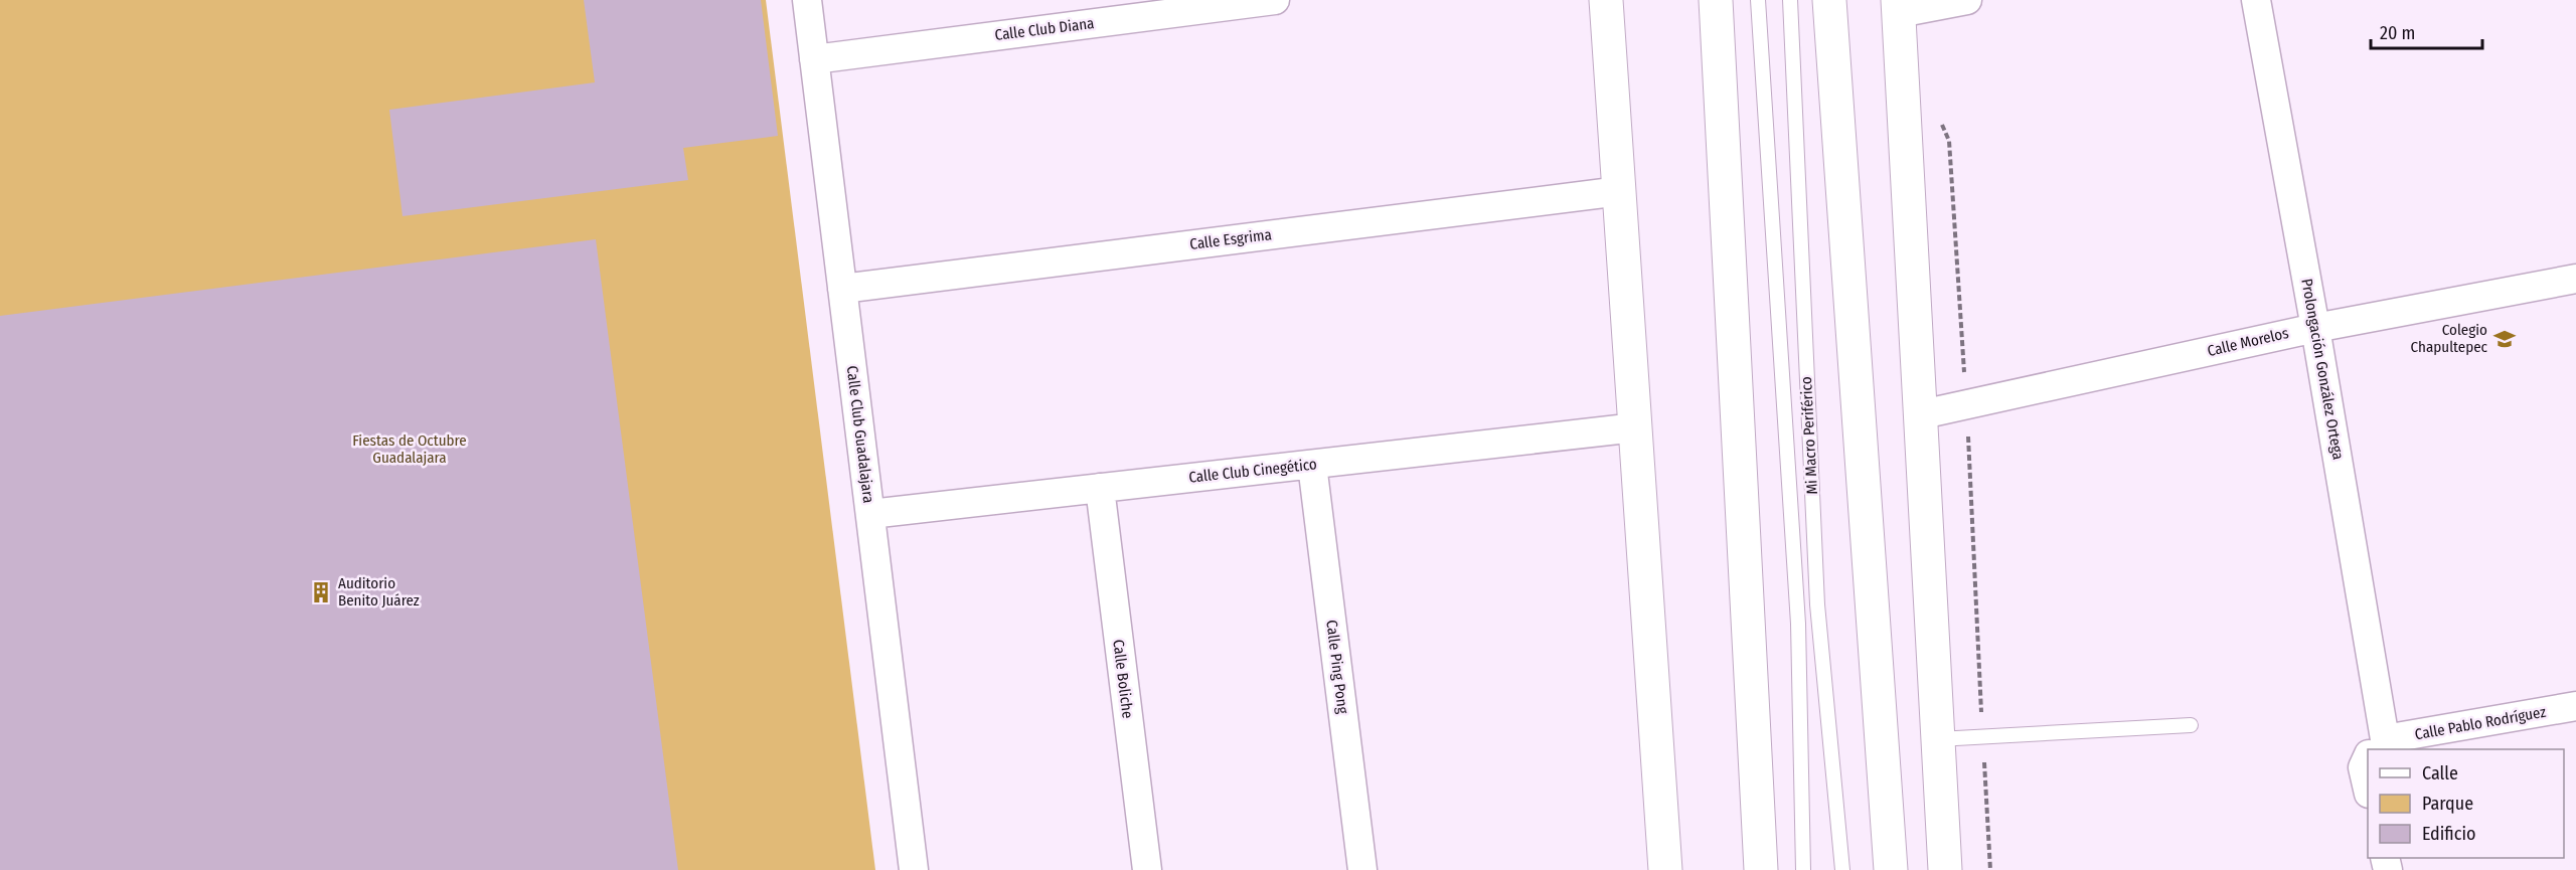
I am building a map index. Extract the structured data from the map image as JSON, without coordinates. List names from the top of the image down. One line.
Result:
{"streets":{"street":["Calle Club Diana","Calle Esgrima","Calle Morelos","Prolongación González Ortega","Calle Club Guadalajara","Calle Club Cinegético","Calle Ping Pong","Calle Boliche","Calle Pablo Rodríguez"],"lane":["Mi Macro Periférico"]},"crossings":[["Calle Club Diana","Calle Club Guadalajara"],["Calle Esgrima","Calle Club Guadalajara"],["Calle Morelos","Prolongación González Ortega"],["Prolongación González Ortega","Calle Pablo Rodríguez"],["Calle Club Guadalajara","Calle Club Cinegético"],["Calle Club Cinegético","Calle Ping Pong"],["Calle Club Cinegético","Calle Boliche"]],"parks":["Fiestas de Octubre Guadalajara"],"places":{"school or university":["Colegio Chapultepec"],"building":["Auditorio Benito Juárez"]},"legend":["Calle","Parque","Edificio"],"scale_bar":"20 m"}
